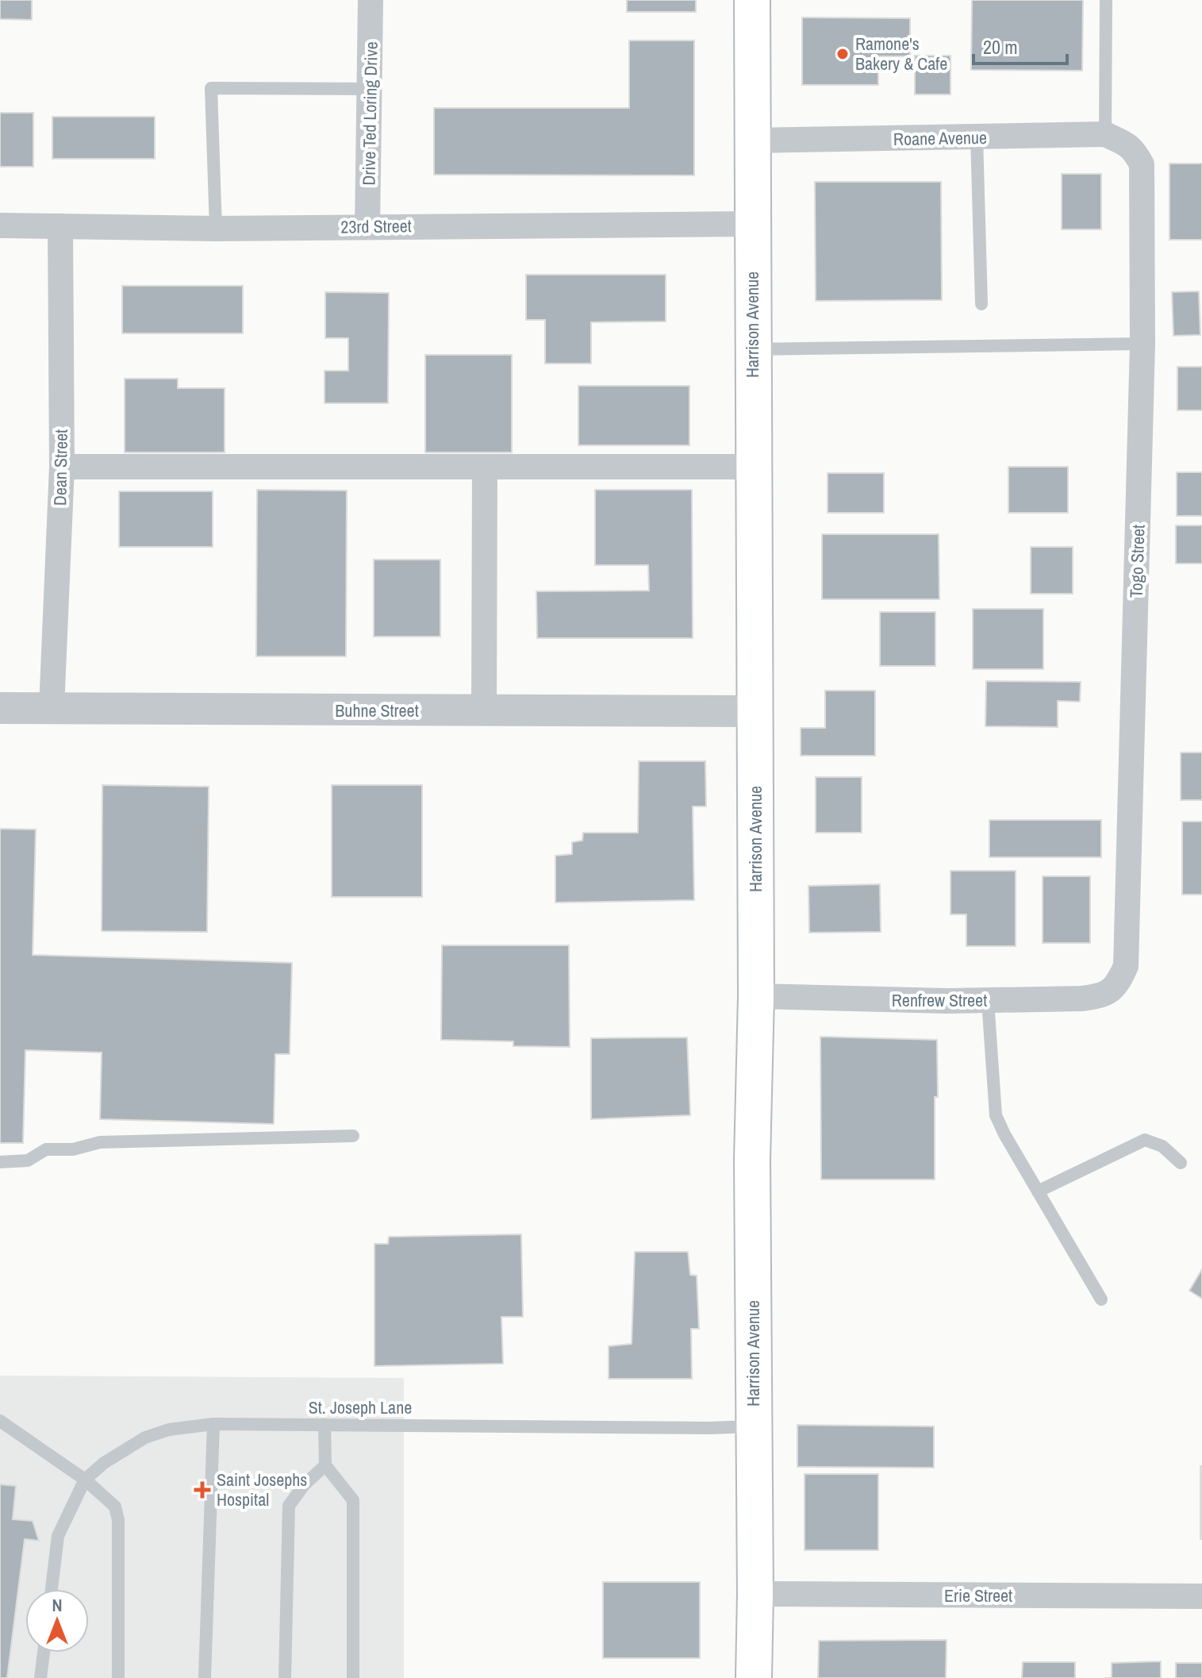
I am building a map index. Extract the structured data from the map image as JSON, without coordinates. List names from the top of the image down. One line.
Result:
{"streets":{"main road":["Harrison Avenue"],"street":["Drive Ted Loring Drive","Roane Avenue","23rd Street","Dean Street","Togo Street","Buhne Street","Renfrew Street","Erie Street"],"lane":["St. Joseph Lane"]},"crossings":[["Drive Ted Loring Drive","23rd Street"],["Roane Avenue","Harrison Avenue"],["Roane Avenue","Togo Street"],["23rd Street","Harrison Avenue"],["23rd Street","Dean Street"],["Harrison Avenue","Buhne Street"],["Harrison Avenue","Renfrew Street"],["Harrison Avenue","St. Joseph Lane"],["Harrison Avenue","Erie Street"],["Dean Street","Buhne Street"],["Togo Street","Renfrew Street"]],"places":{"other":["Ramone's Bakery & Cafe"],"health":["Saint Josephs Hospital"]},"scale_bar":"20 m","north":"top"}
